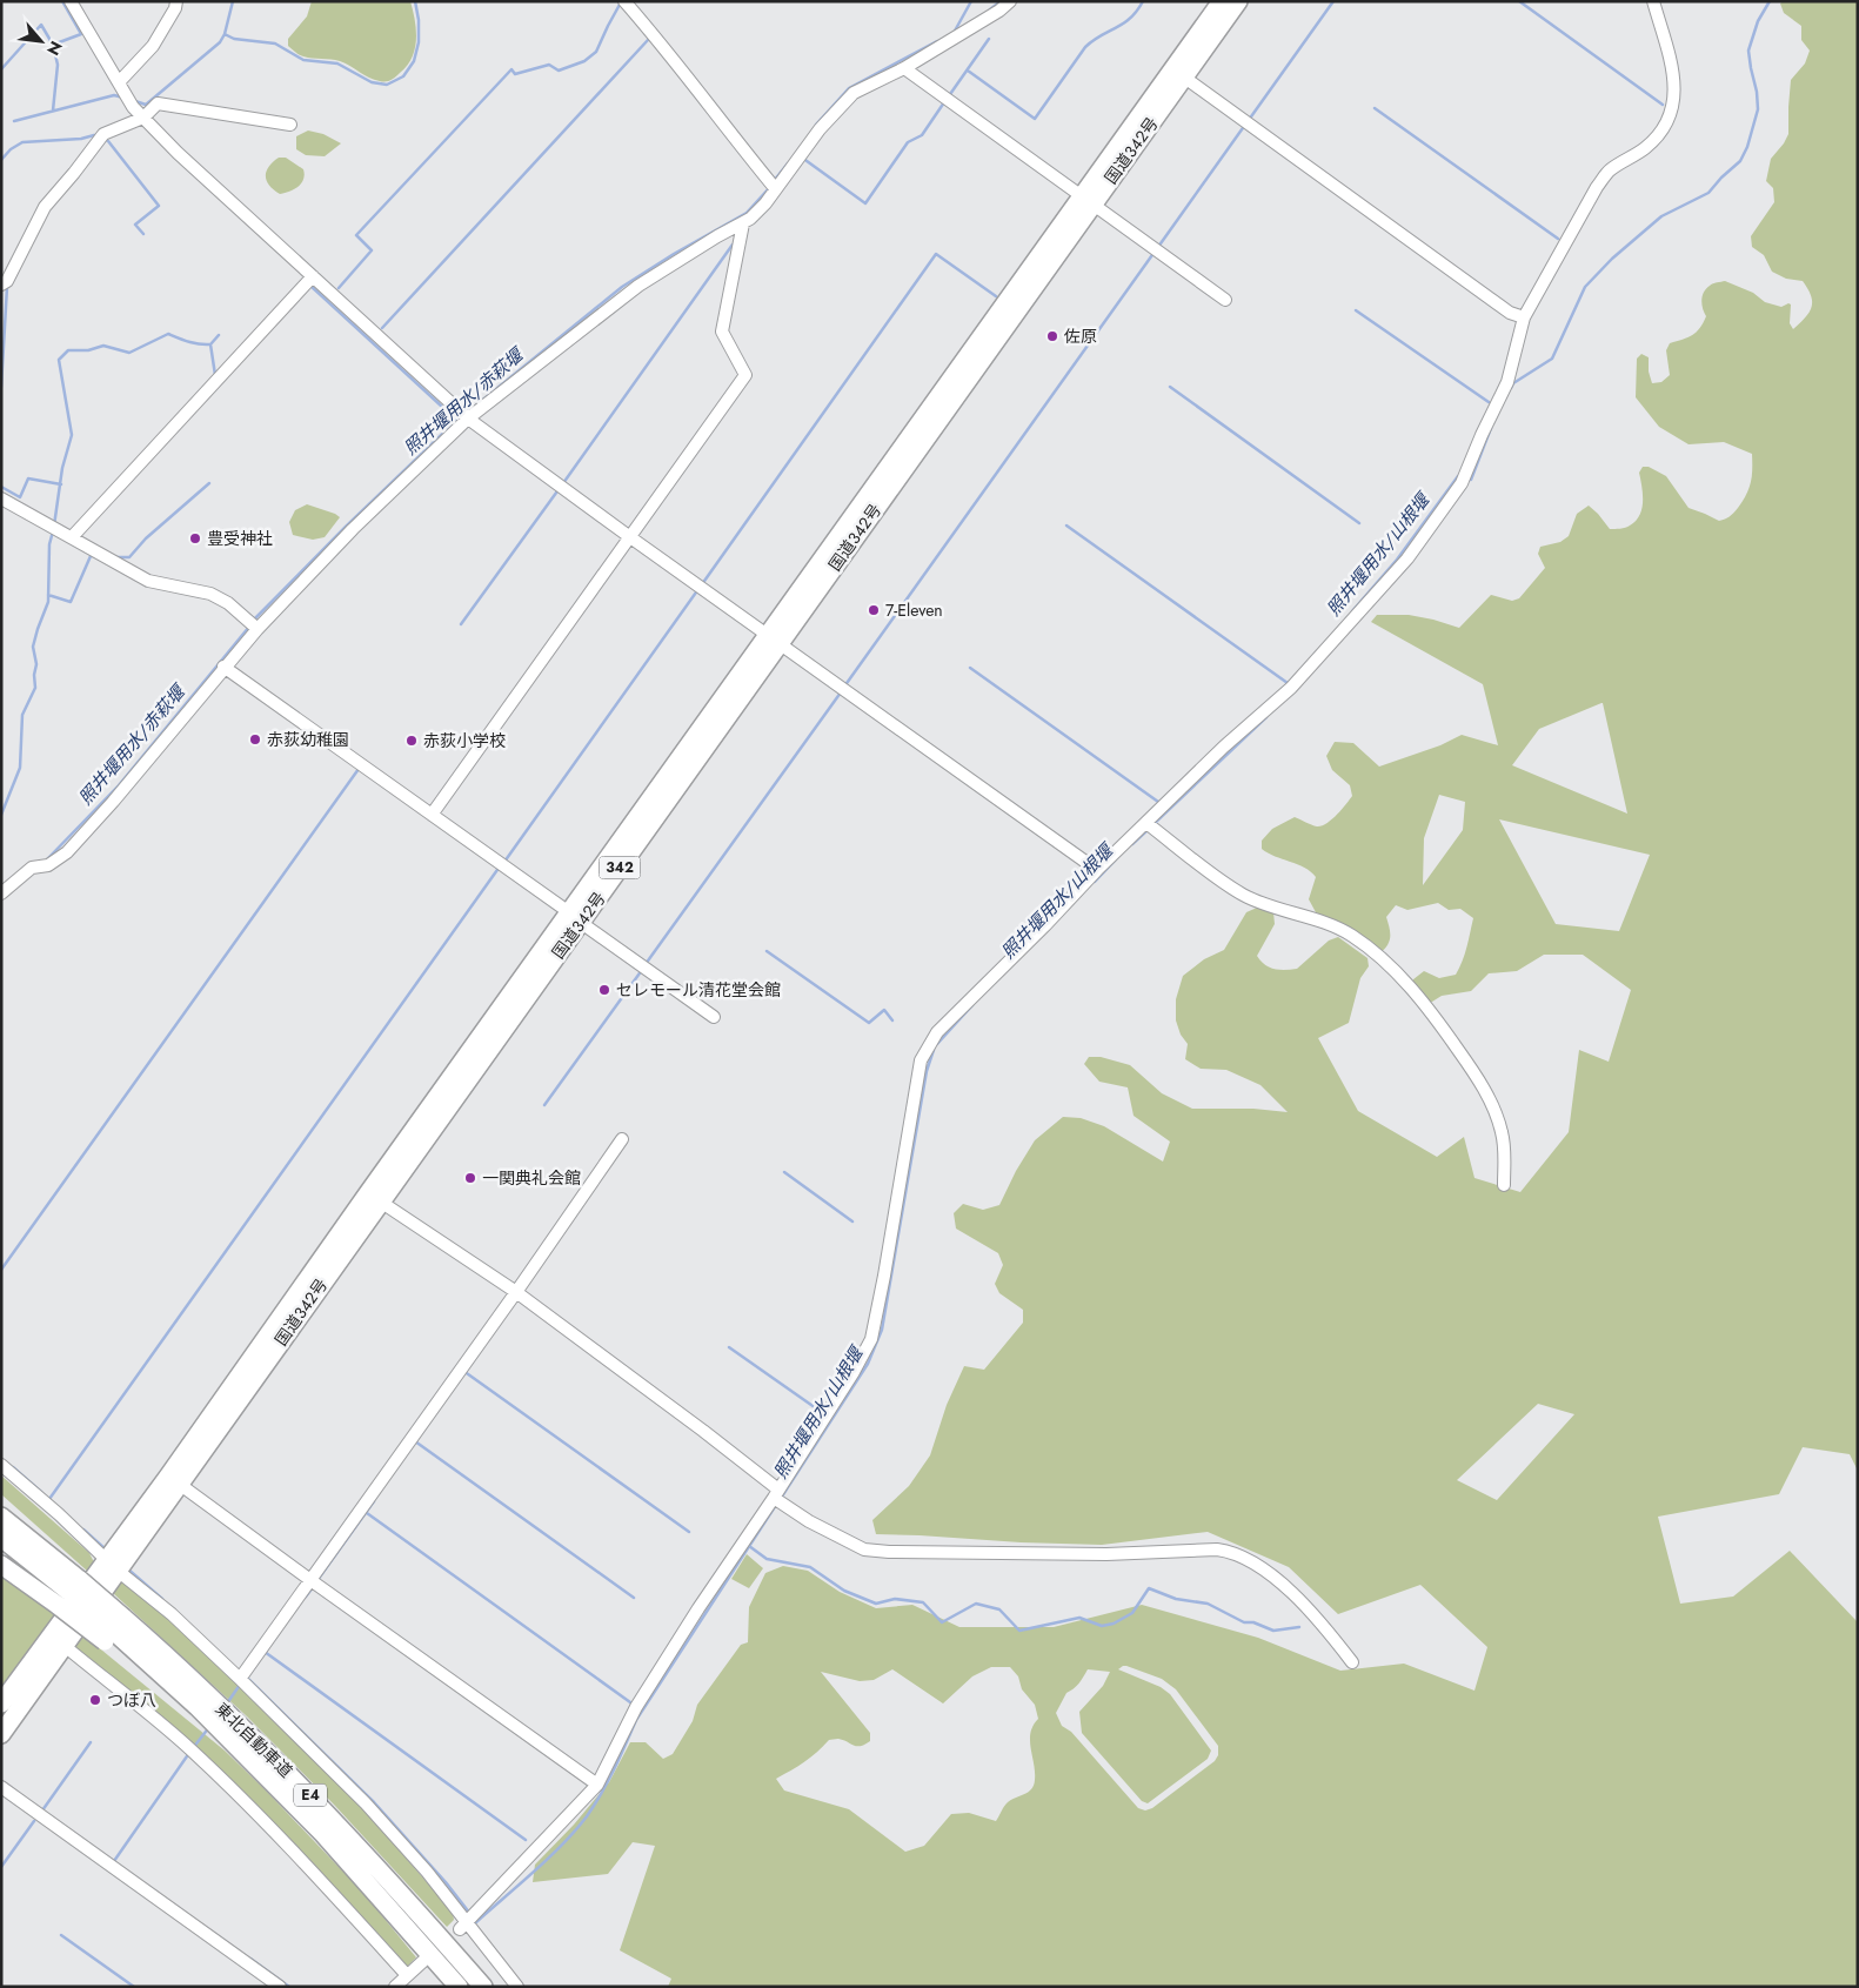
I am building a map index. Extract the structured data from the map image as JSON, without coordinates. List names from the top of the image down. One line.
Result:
{"streets":{"highway":["国道342号","342","東北自動車道","E4"]},"water":["照井堰用水/赤萩堰","照井堰用水/山根堰"],"places":["佐原","豊受神社","7-Eleven","赤荻幼稚園","赤荻小学校","セレモール清花堂会館","一関典礼会館","つぼ八"],"north":"bottom right"}
